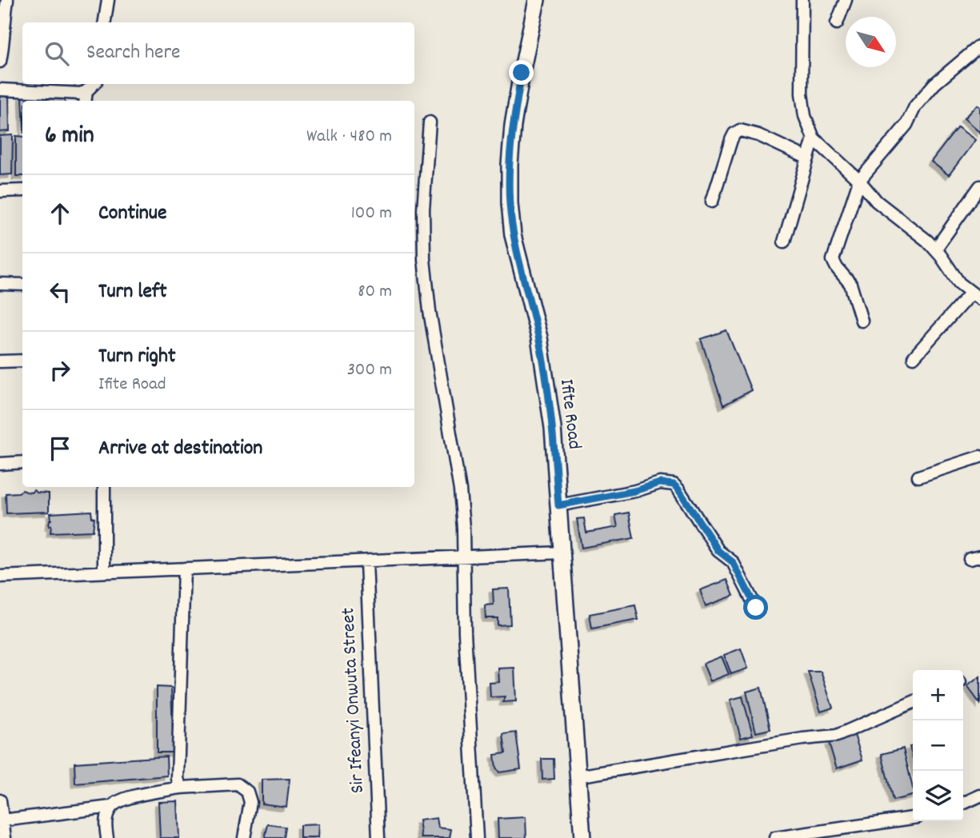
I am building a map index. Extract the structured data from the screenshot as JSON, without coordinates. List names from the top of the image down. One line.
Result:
{"streets":{"street":["Ifite Road","Sir Ifeanyi Onwuta Street"]},"north":"bottom right","page":{"search":"Search here","heading":["6 min","Walk · 480 m"],"list":[["Continue","100 m"],["Turn left","80 m"],["Turn right","Ifite Road","300 m"],"Arrive at destination"],"map_buttons":["+","−"]}}
